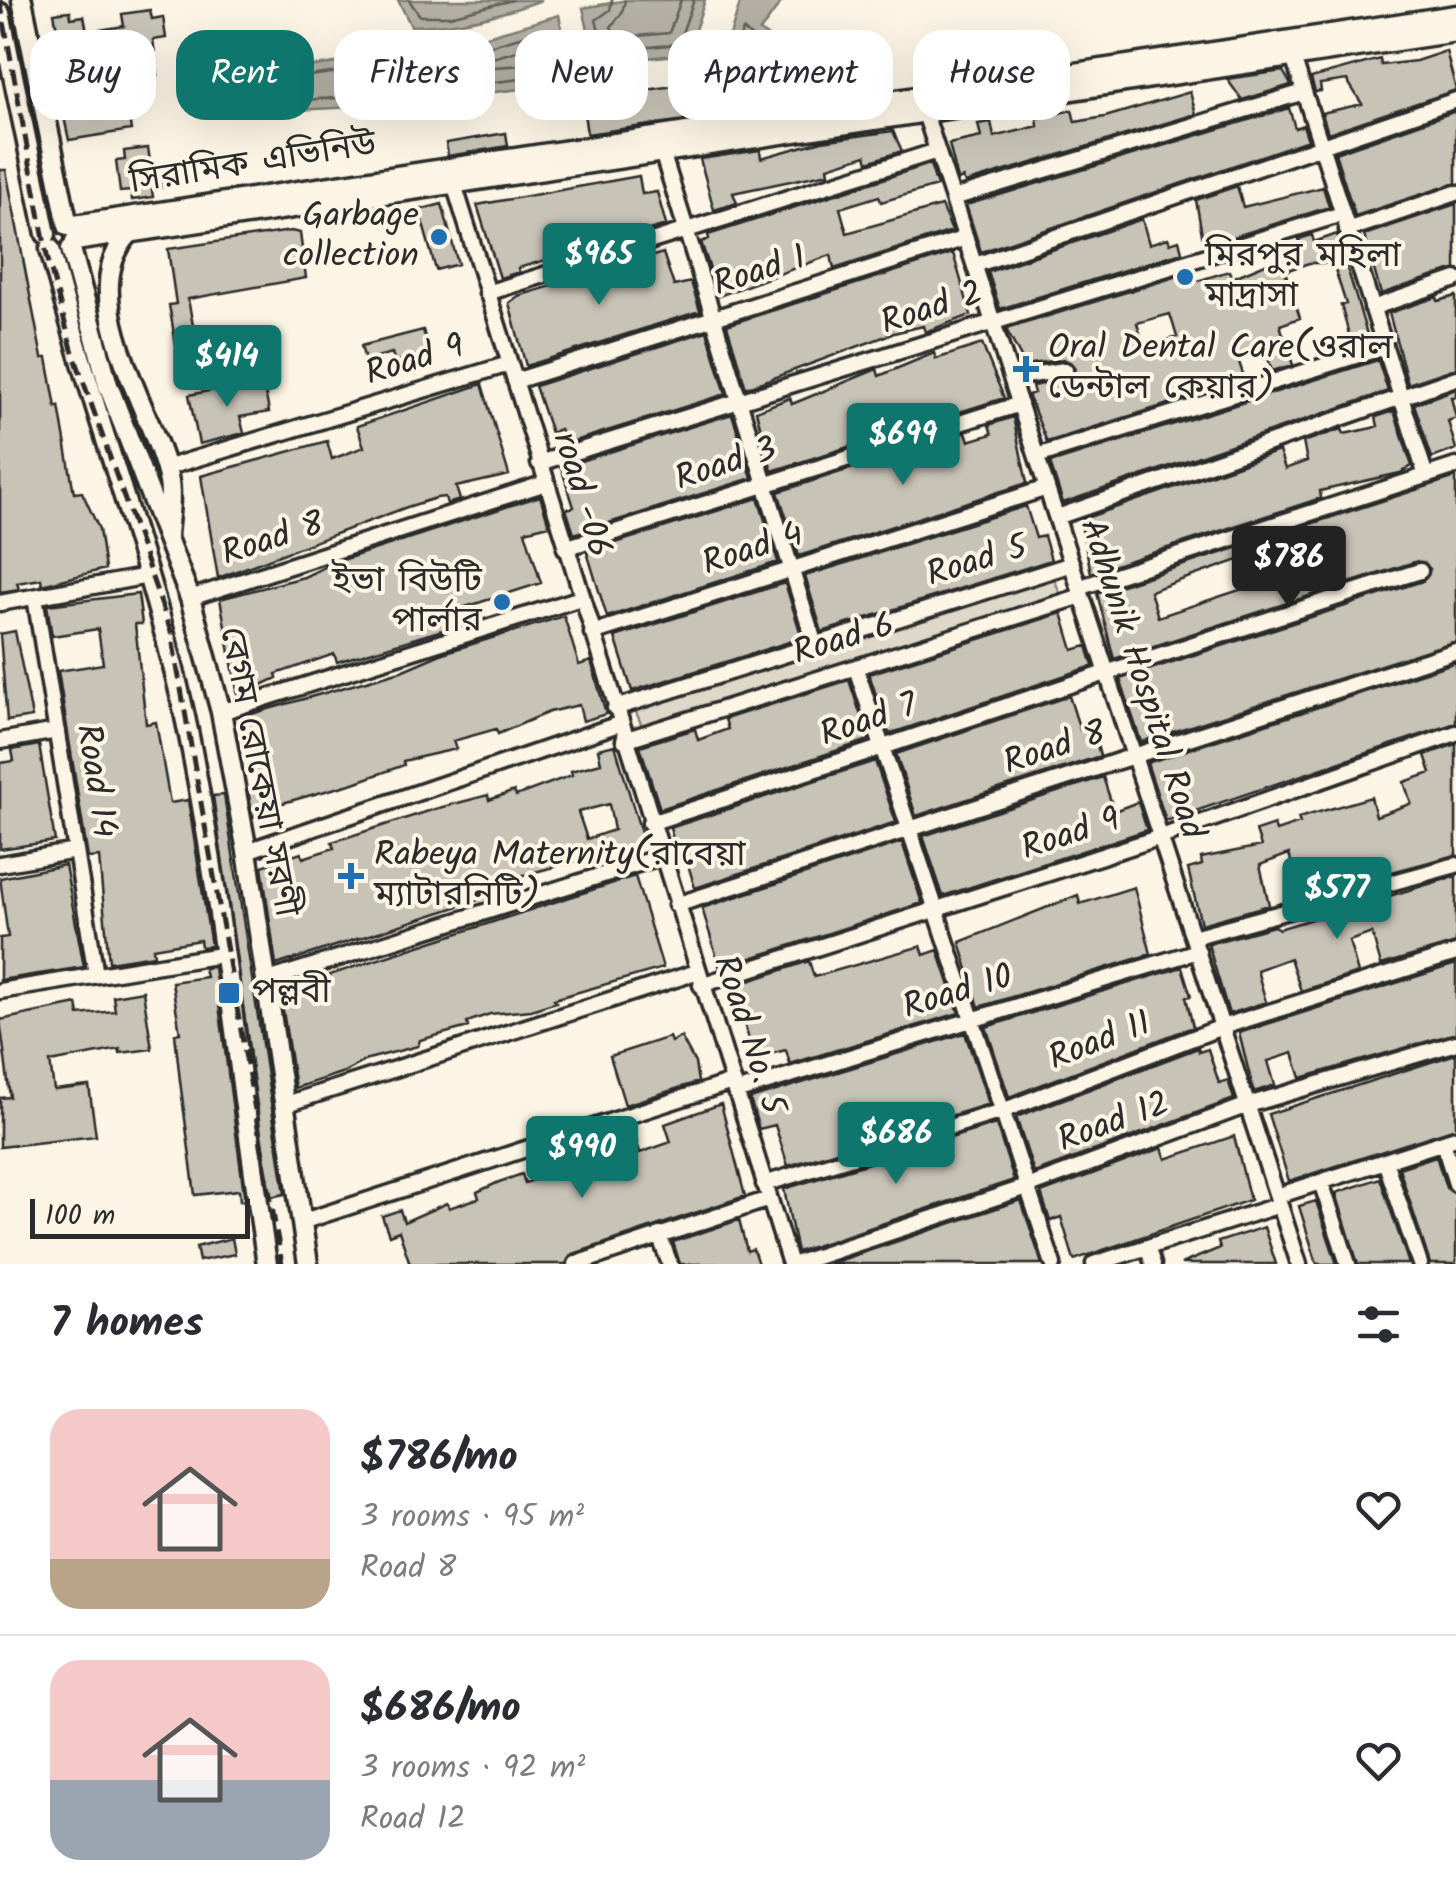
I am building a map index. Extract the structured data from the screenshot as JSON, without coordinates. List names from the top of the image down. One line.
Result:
{"streets":{"main road":["সিরামিক এভিনিউ","বেগম রোকেয়া সরণী"],"street":["Road 1","Road 2","Road 9","Road 3","road -06","Road 8","Road 4","Road 5","Road 6","Adhunik Hospital Road","Road 7","Road 14","Road 10","Road No. 5","Road 11","Road 12"]},"crossings":[["সিরামিক এভিনিউ","road -06"],["সিরামিক এভিনিউ","বেগম রোকেয়া সরণী"],["Road 1","road -06"],["Road 1","Adhunik Hospital Road"],["Road 2","road -06"],["Road 2","Adhunik Hospital Road"],["Road 9","road -06"],["Road 9","Adhunik Hospital Road"],["Road 9","Road No. 5"],["Road 3","road -06"],["Road 3","Adhunik Hospital Road"],["road -06","Road 8"],["road -06","Road 4"],["road -06","Road 5"],["road -06","Road 6"],["road -06","Road 7"],["road -06","Road No. 5"],["Road 8","Adhunik Hospital Road"],["Road 8","বেগম রোকেয়া সরণী"],["Road 8","Road No. 5"],["Road 4","Adhunik Hospital Road"],["Road 5","Adhunik Hospital Road"],["Road 6","Adhunik Hospital Road"],["Adhunik Hospital Road","Road 7"],["Adhunik Hospital Road","Road 10"],["Adhunik Hospital Road","Road 11"],["Adhunik Hospital Road","Road 12"],["Road 7","Road No. 5"],["Road 10","Road No. 5"],["Road No. 5","Road 11"],["Road No. 5","Road 12"]],"places":{"other":["Garbage collection","মিরপুর মহিলা মাদ্রাসা","ইভা বিউটি পার্লার"],"health":["Oral Dental Care(ওরাল ডেন্টাল কেয়ার)","Rabeya Maternity(রাবেয়া ম্যাটারনিটি)"],"transit":["পল্লবী"]},"scale_bar":"100 m","page":{"chip":["Buy","Rent","Filters","New","Apartment","House"],"price":["$965","$414","$699","$786","$577","$686","$990"],"scale":"100 m","heading":"7 homes","list":[{"name":"$786/mo","note":"3 rooms · 95 m² · Road 8"},{"name":"$686/mo","note":"3 rooms · 92 m² · Road 12"}]}}
